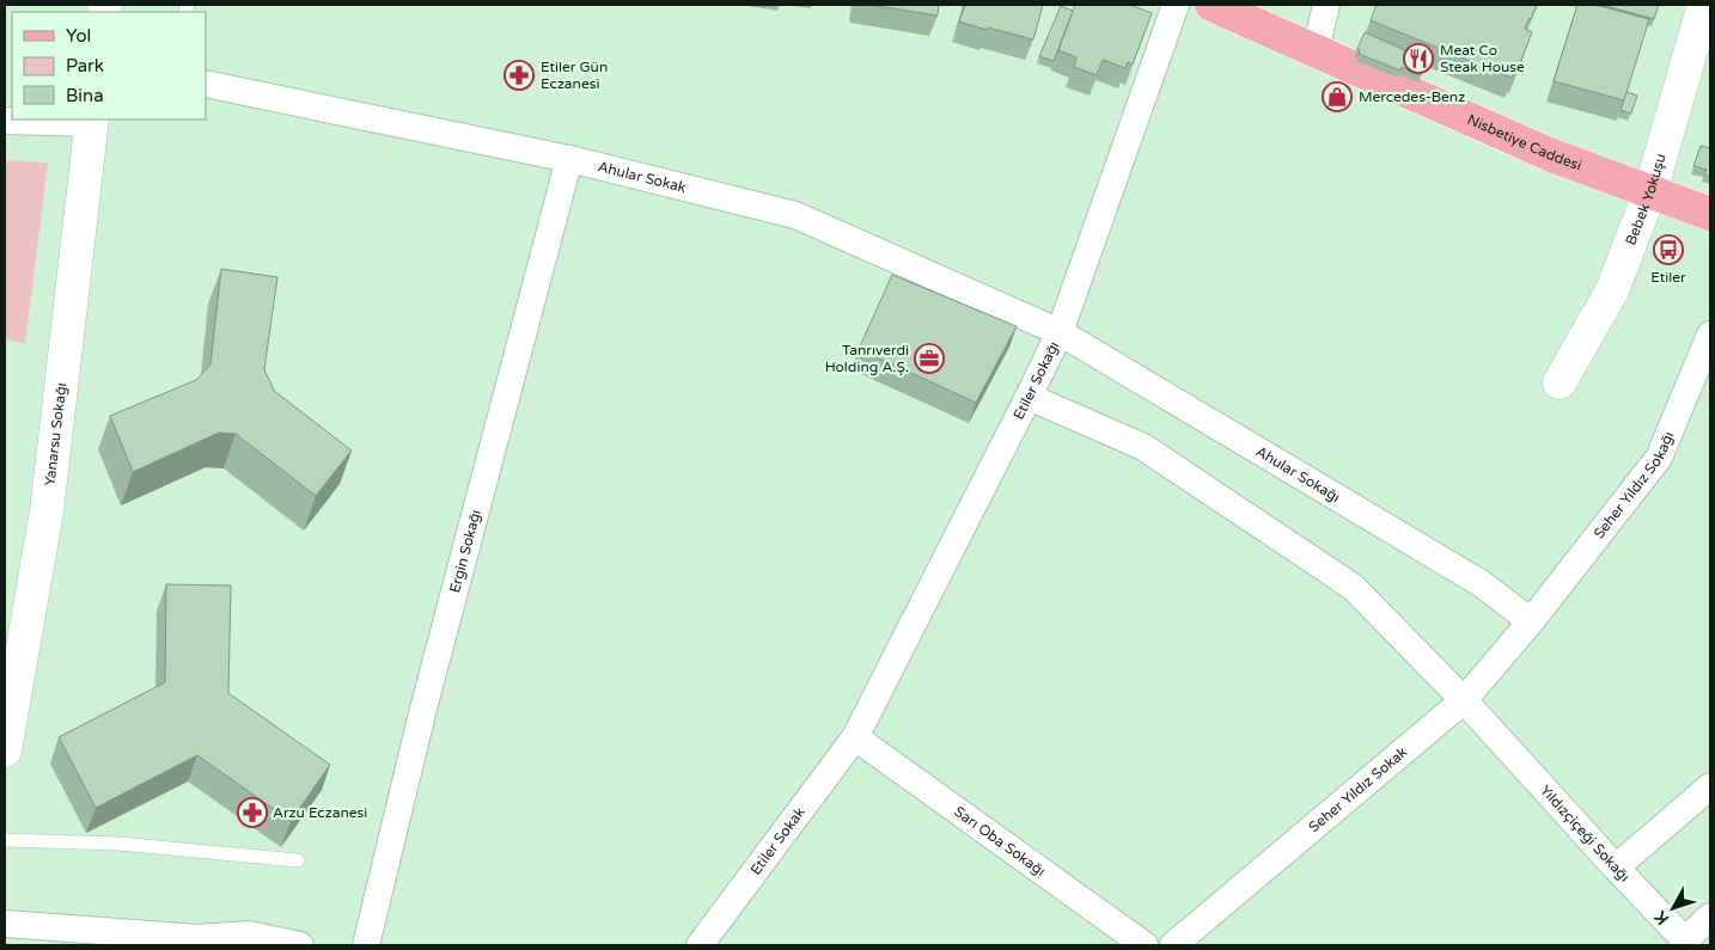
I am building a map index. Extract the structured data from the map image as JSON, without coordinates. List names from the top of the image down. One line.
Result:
{"streets":{"main road":["Nisbetiye Caddesi"],"street":["Ahular Sokak","Bebek Yokuşu","Etiler Sokağı","Yanarsu Sokağı","Ahular Sokağı","Seher Yıldız Sokağı","Ergin Sokağı","Seher Yıldız Sokak","Yıldızçiçeği Sokağı","Etiler Sokak","Sarı Oba Sokağı"]},"crossings":[["Nisbetiye Caddesi","Bebek Yokuşu"],["Ahular Sokak","Etiler Sokağı"],["Ahular Sokak","Ahular Sokağı"],["Ahular Sokak","Ergin Sokağı"],["Etiler Sokağı","Ahular Sokağı"],["Etiler Sokağı","Etiler Sokak"],["Etiler Sokağı","Sarı Oba Sokağı"],["Ahular Sokağı","Seher Yıldız Sokağı"],["Ahular Sokağı","Seher Yıldız Sokak"],["Seher Yıldız Sokağı","Seher Yıldız Sokak"],["Seher Yıldız Sokak","Yıldızçiçeği Sokağı"],["Etiler Sokak","Sarı Oba Sokağı"]],"places":{"restaurant":["Meat Co Steak House"],"pharmacy":["Etiler Gün Eczanesi","Arzu Eczanesi"],"shop":["Mercedes-Benz"],"bus stop":["Etiler"],"office":["Tanrıverdi Holding A.Ş."]},"legend":["Yol","Park","Bina"],"north":"bottom left"}
